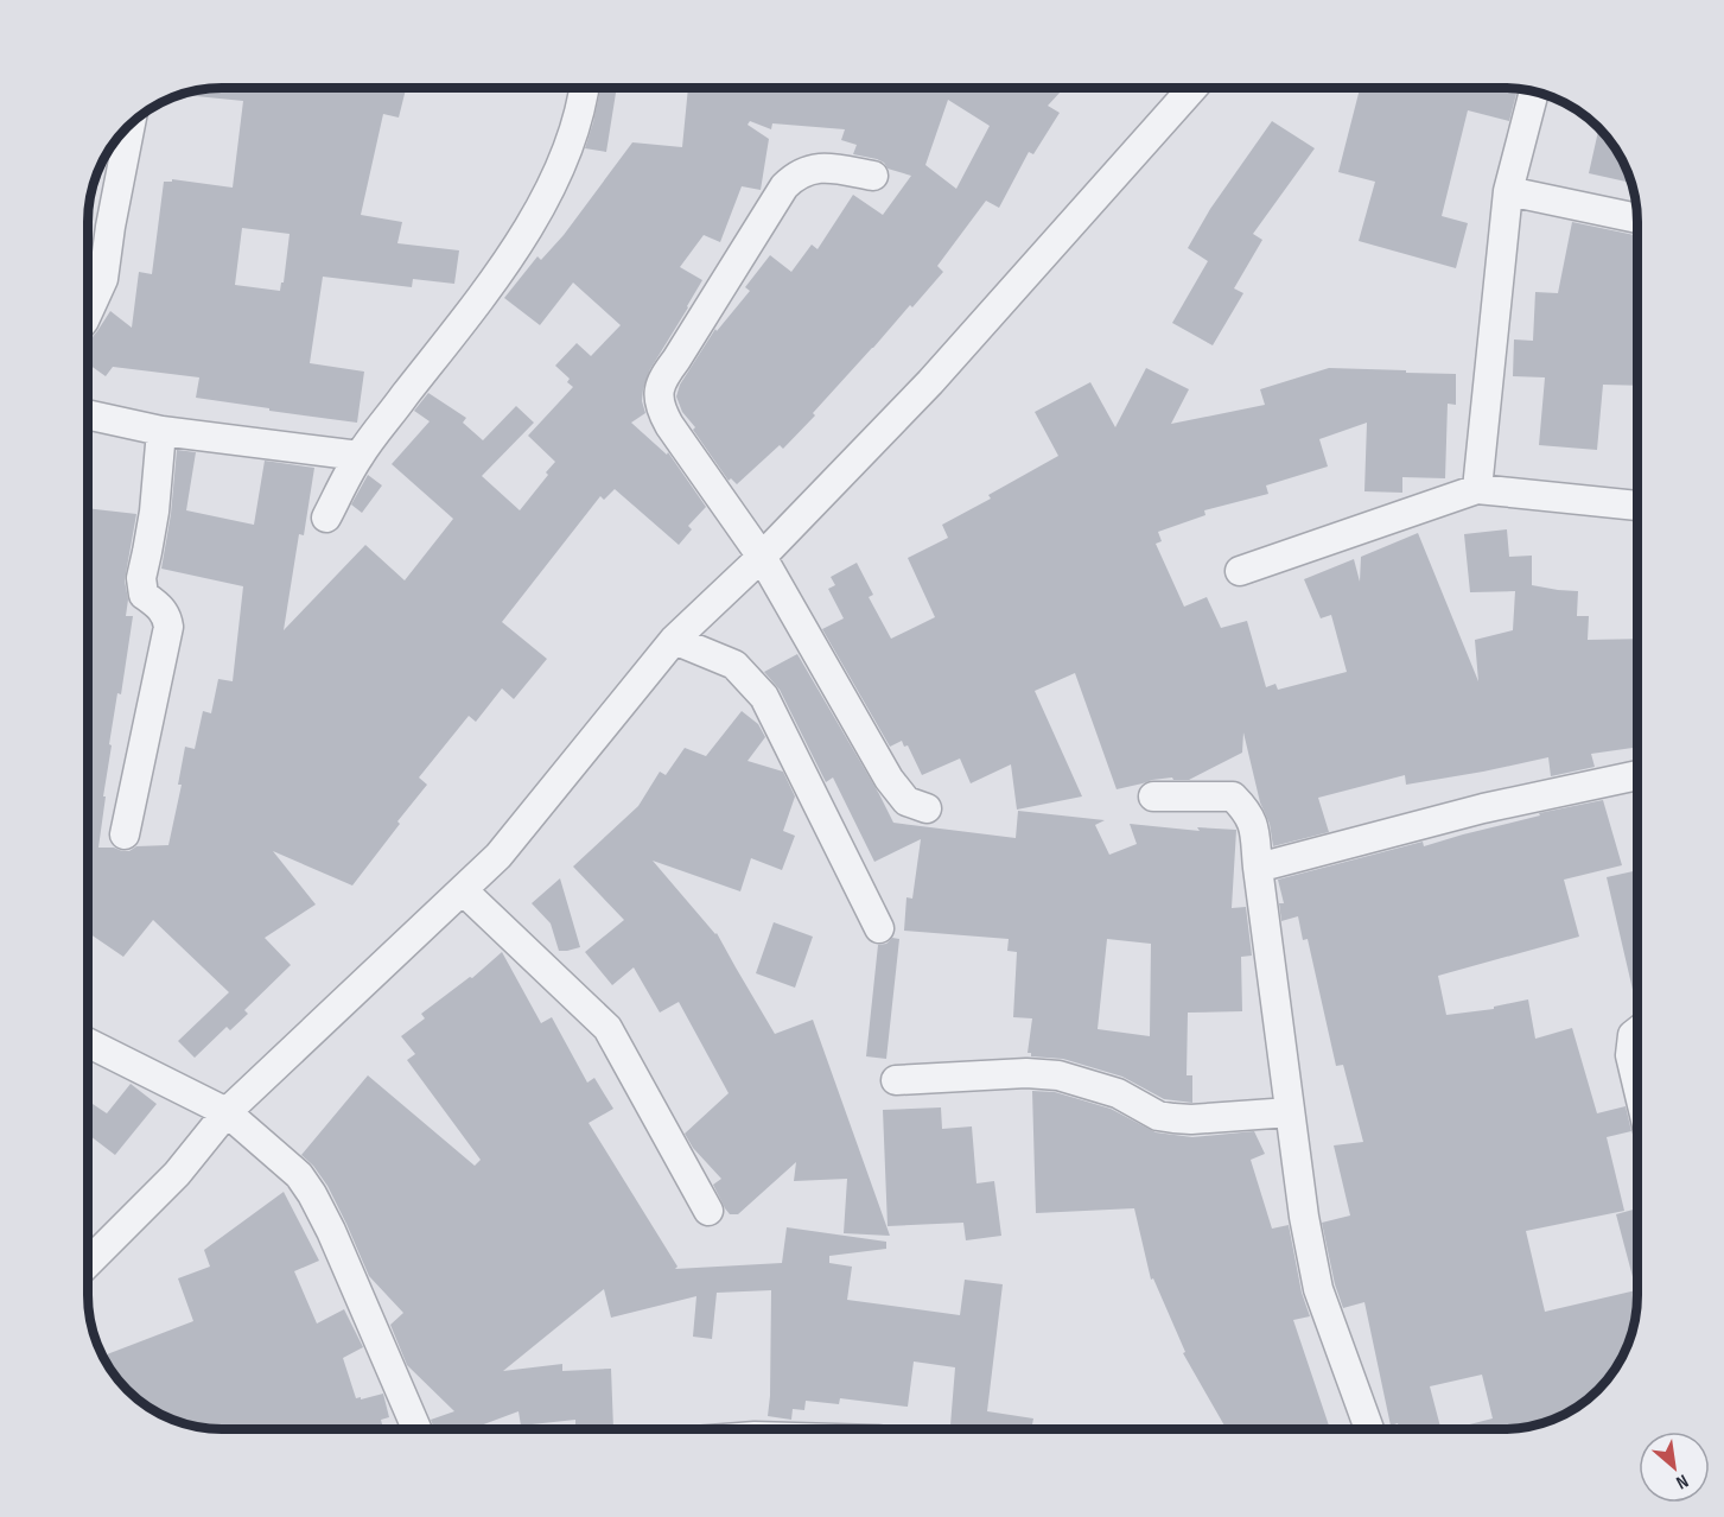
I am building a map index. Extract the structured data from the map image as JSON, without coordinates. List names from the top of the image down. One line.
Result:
{"north":"bottom right"}
